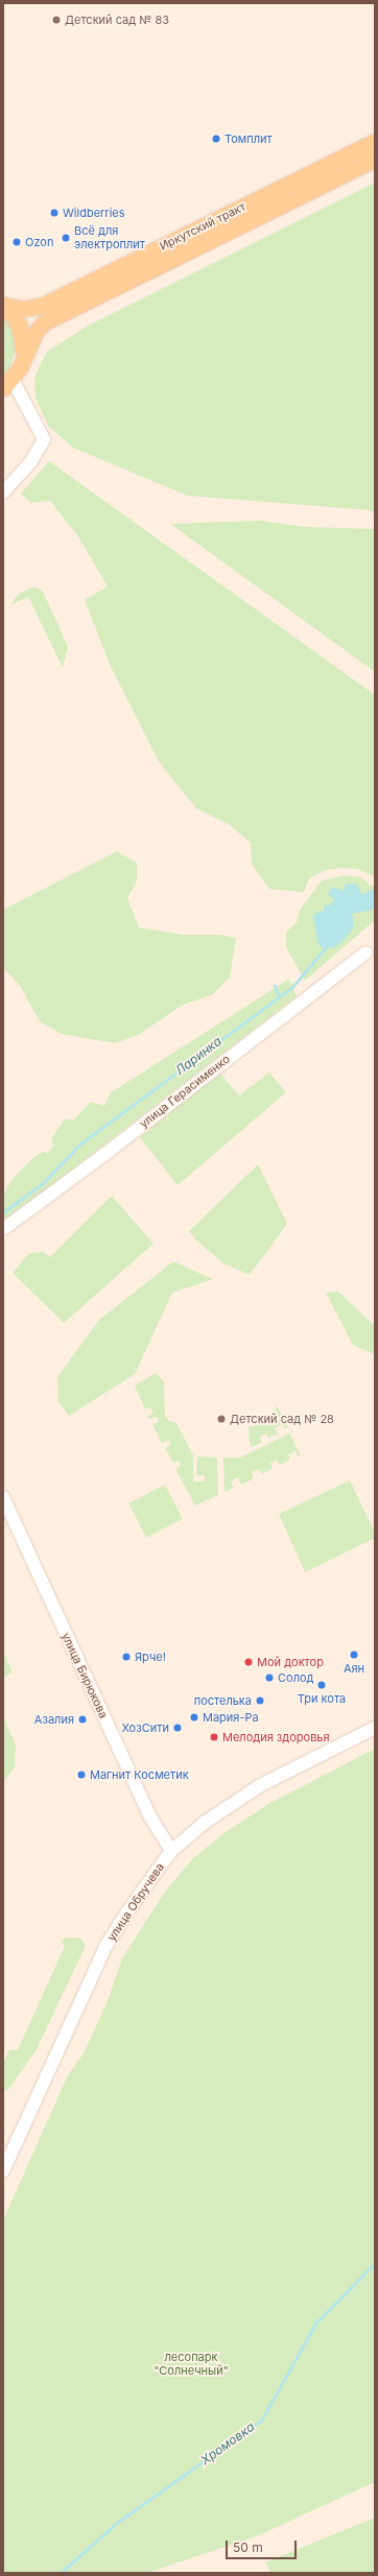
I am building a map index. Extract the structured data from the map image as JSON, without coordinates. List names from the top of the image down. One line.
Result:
{"streets":{"main road":["Иркутский тракт"],"street":["улица Герасименко","улица Бирюкова","улица Обручева"]},"crossings":[["улица Бирюкова","улица Обручева"]],"water":["Ларинка","Хромовка"],"parks":["лесопарк \"Солнечный\""],"places":["Детский сад № 83","Томплит","Wildberries","Всё для электроплит","Ozon","Детский сад № 28","Аян","Ярче!","Мой доктор","Солод","Три кота","постелька","Мария-Ра","Азалия","ХозСити","Мелодия здоровья","Магнит Косметик"],"scale_bar":"50 m"}
